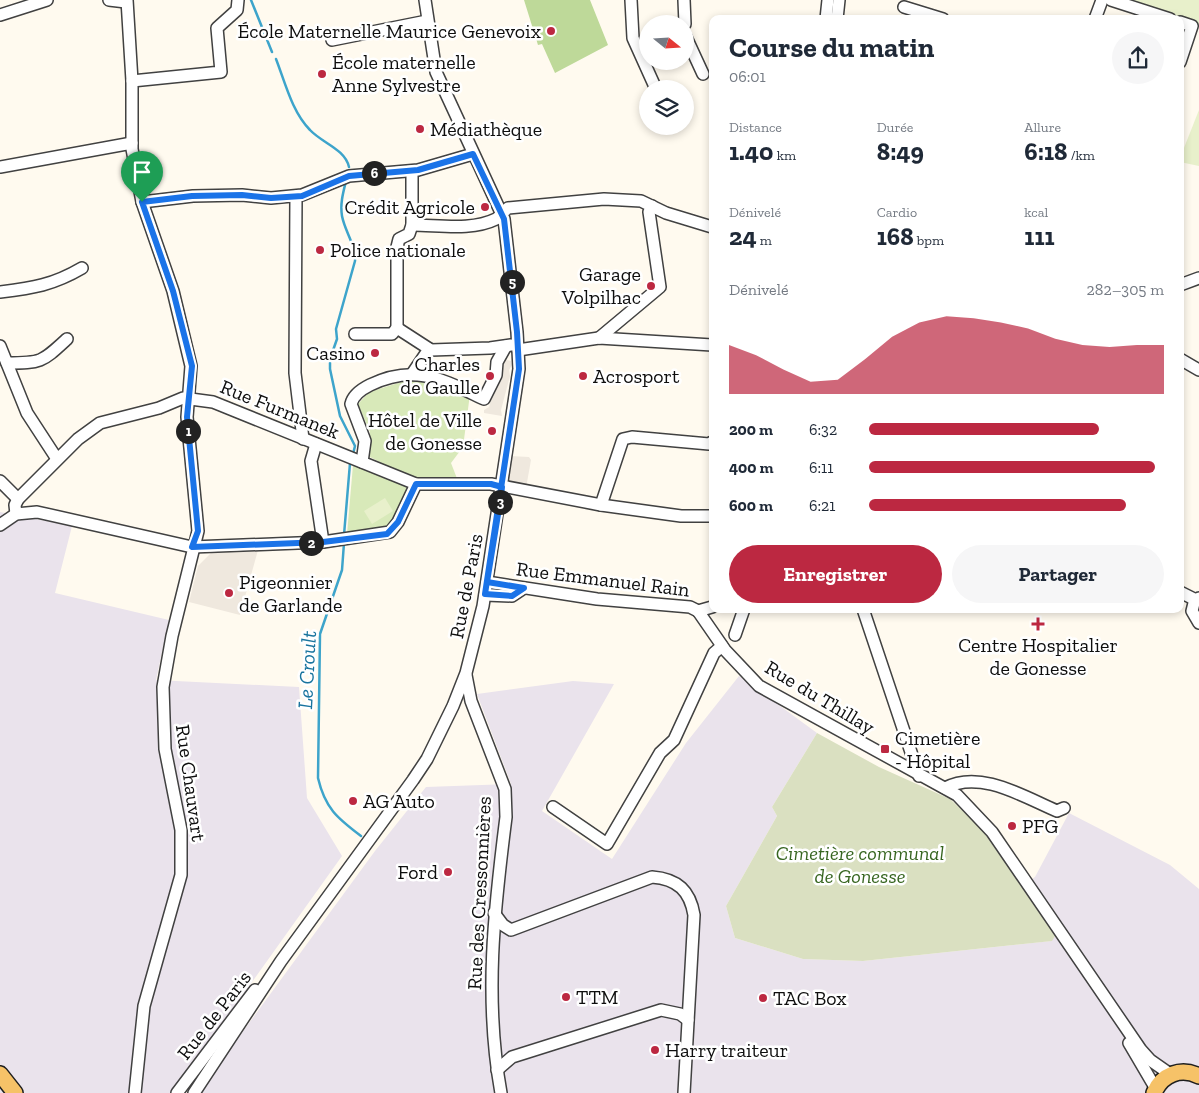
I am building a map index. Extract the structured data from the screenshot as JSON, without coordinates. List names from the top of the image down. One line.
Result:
{"streets":{"street":["Rue Furmanek","Rue Emmanuel Rain","Rue de Paris","Rue du Thillay","Rue Chauvart","Rue des Cressonnières"]},"crossings":[["Rue Furmanek","Rue de Paris"],["Rue Furmanek","Rue Chauvart"],["Rue Emmanuel Rain","Rue de Paris"],["Rue Emmanuel Rain","Rue du Thillay"],["Rue de Paris","Rue des Cressonnières"]],"water":["Le Croult"],"parks":["Cimetière communal de Gonesse"],"places":{"other":["École Maternelle Maurice Genevoix","École maternelle Anne Sylvestre","Médiathèque","Crédit Agricole","Police nationale","Garage Volpilhac","Casino","Charles de Gaulle","Acrosport","Hôtel de Ville de Gonesse","Pigeonnier de Garlande","AG Auto","PFG","Ford","TTM","TAC Box","Harry traiteur"],"health":["Centre Hospitalier de Gonesse"],"transit":["Cimetière - Hôpital"]},"north":"right","page":{"heading":["Course du matin","06:01"],"stats":[["Distance","1.40 km"],["Durée","8:49"],["Allure","6:18 /km"],["Dénivelé","24 m"],["Cardio","168 bpm"],["kcal","111"]],"pins":["6","5","1","3","2"],"chart":["Dénivelé","282–305 m"],"list":[{"name":"200 m","note":"6:32"},{"name":"400 m","note":"6:11"},{"name":"600 m","note":"6:21"}],"buttons":["Enregistrer","Partager"]}}
